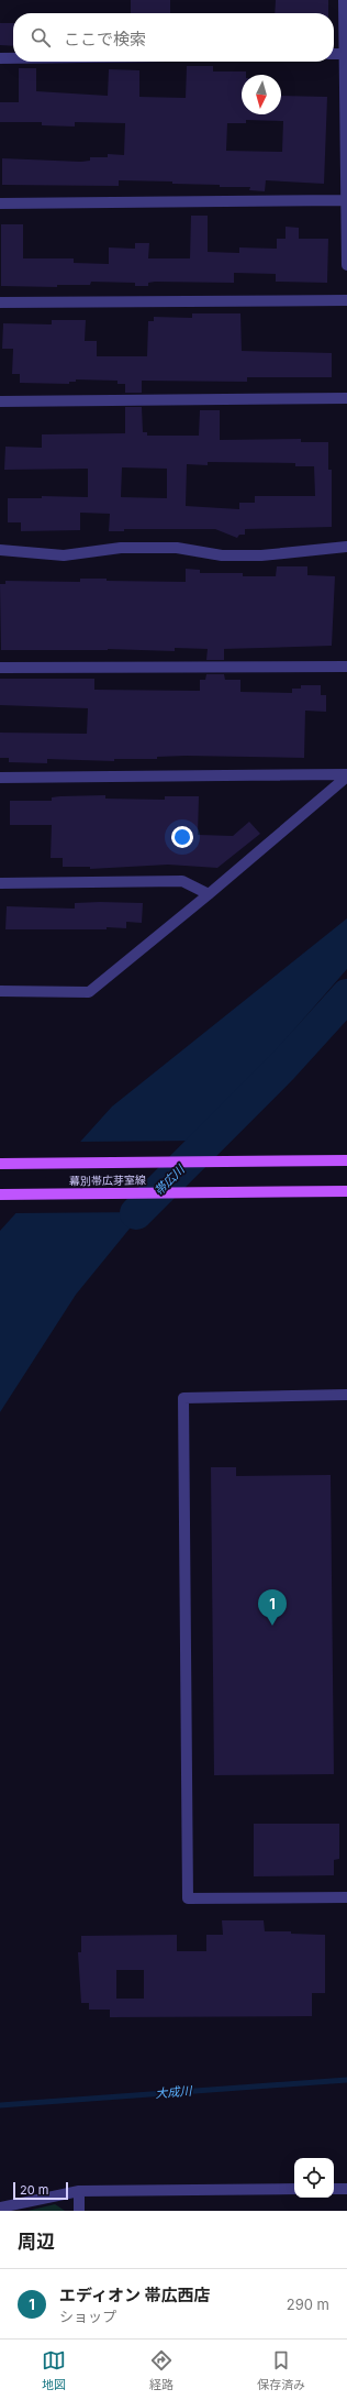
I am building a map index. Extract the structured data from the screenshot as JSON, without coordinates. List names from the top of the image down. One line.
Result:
{"streets":{"main road":["幕別帯広芽室線"]},"water":["帯広川","大成川"],"scale_bar":"20 m","north":"bottom","page":{"search":"ここで検索","pins":"1","scale":"20 m","heading":"周辺","list":[{"mark":"1","name":"エディオン 帯広西店","note":"ショップ","value":"290 m"}],"nav":["地図","経路","保存済み"]}}
